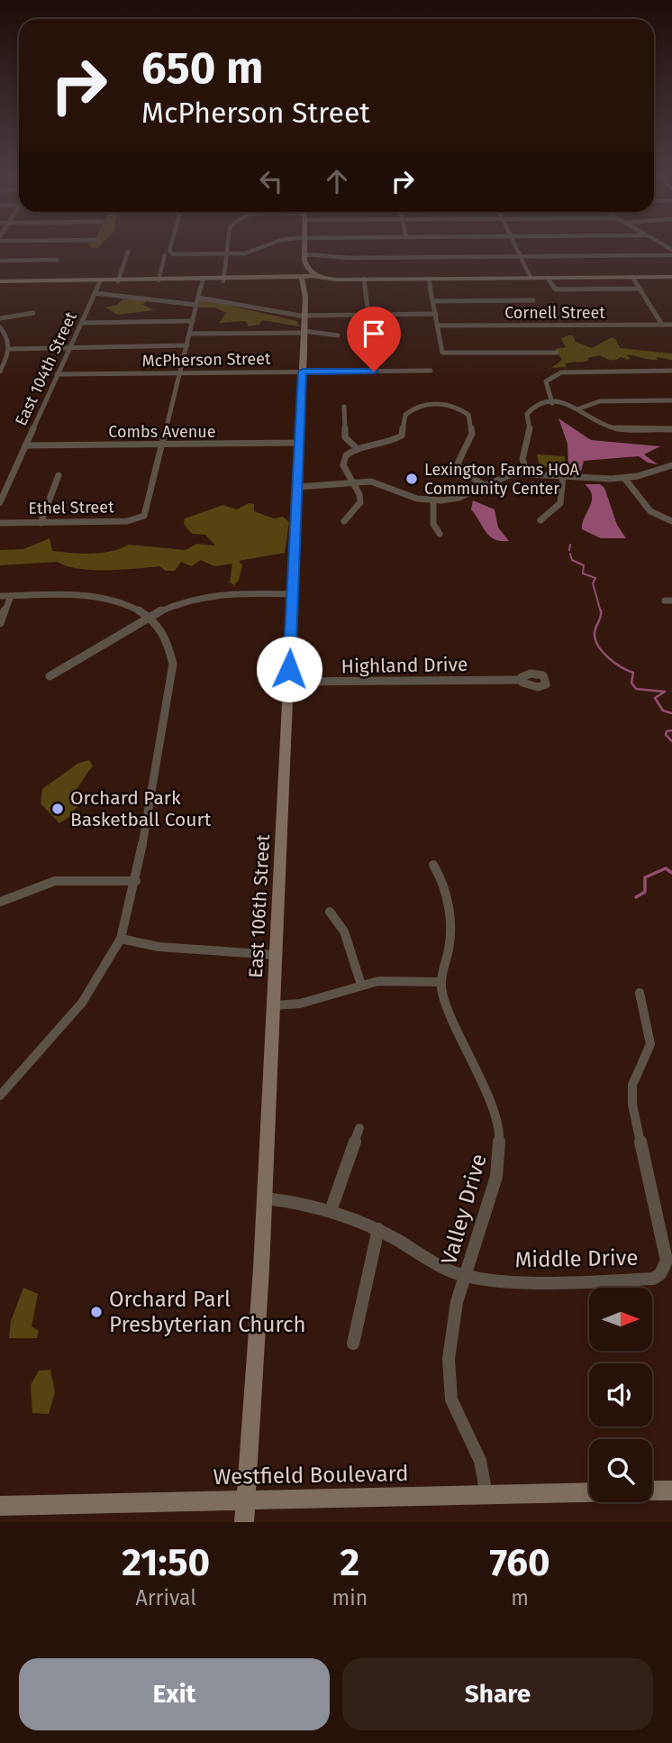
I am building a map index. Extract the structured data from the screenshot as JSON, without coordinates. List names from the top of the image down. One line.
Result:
{"streets":{"main road":["East 106th Street","Westfield Boulevard"],"street":["Cornell Street","McPherson Street","East 104th Street","Combs Avenue","Ethel Street","Highland Drive","Valley Drive","Middle Drive"]},"crossings":[["McPherson Street","East 104th Street"],["McPherson Street","East 106th Street"],["East 104th Street","Combs Avenue"],["Combs Avenue","Ethel Street"],["Combs Avenue","East 106th Street"],["Highland Drive","East 106th Street"],["East 106th Street","Middle Drive"],["East 106th Street","Westfield Boulevard"],["Valley Drive","Middle Drive"],["Valley Drive","Westfield Boulevard"]],"places":["Lexington Farms HOA Community Center","Orchard Park Basketball Court","Orchard Parl Presbyterian Church"],"north":"right","page":{"turn":["650 m","McPherson Street"],"eta":["21:50","Arrival","2","min","760","m"],"buttons":["Exit","Share"]}}
